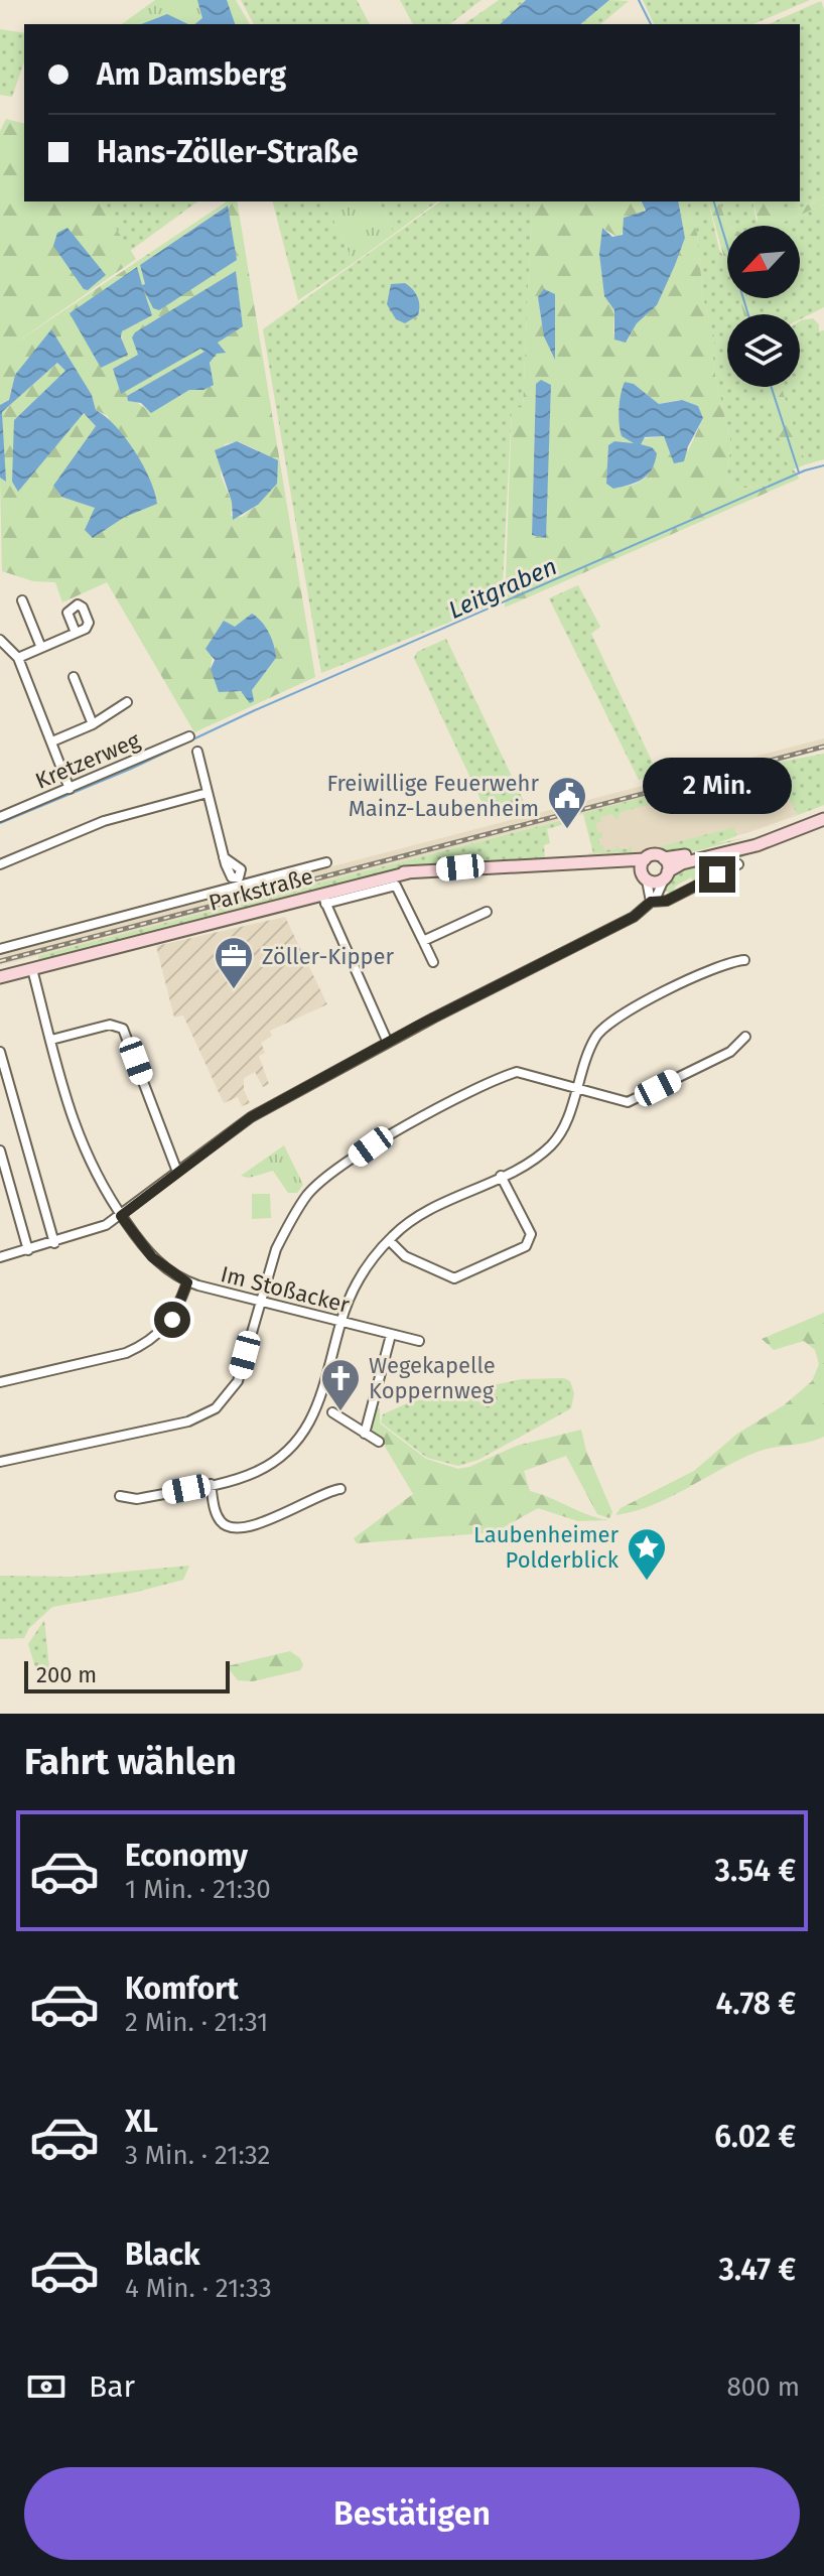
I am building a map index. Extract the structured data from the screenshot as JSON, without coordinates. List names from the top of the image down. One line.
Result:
{"streets":{"main road":["Parkstraße"],"street":["Kretzerweg","Im Stoßacker"]},"crossings":[["Parkstraße","Im Stoßacker"]],"water":["Leitgraben"],"places":{"public building":["Freiwillige Feuerwehr Mainz-Laubenheim"],"office":["Zöller-Kipper"],"church":["Wegekapelle Koppernweg"],"place":["Laubenheimer Polderblick"]},"scale_bar":"200 m","north":"bottom left","page":{"banner":["Am Damsberg","Hans-Zöller-Straße"],"bubble":"2 Min.","scale":"200 m","heading":"Fahrt wählen","list":[{"name":"Economy","note":"1 Min. · 21:30","value":"3.54 €"},{"name":"Komfort","note":"2 Min. · 21:31","value":"4.78 €"},{"name":"XL","note":"3 Min. · 21:32","value":"6.02 €"},{"name":"Black","note":"4 Min. · 21:33","value":"3.47 €"}],"pay":["Bar","800 m"],"buttons":"Bestätigen"}}
